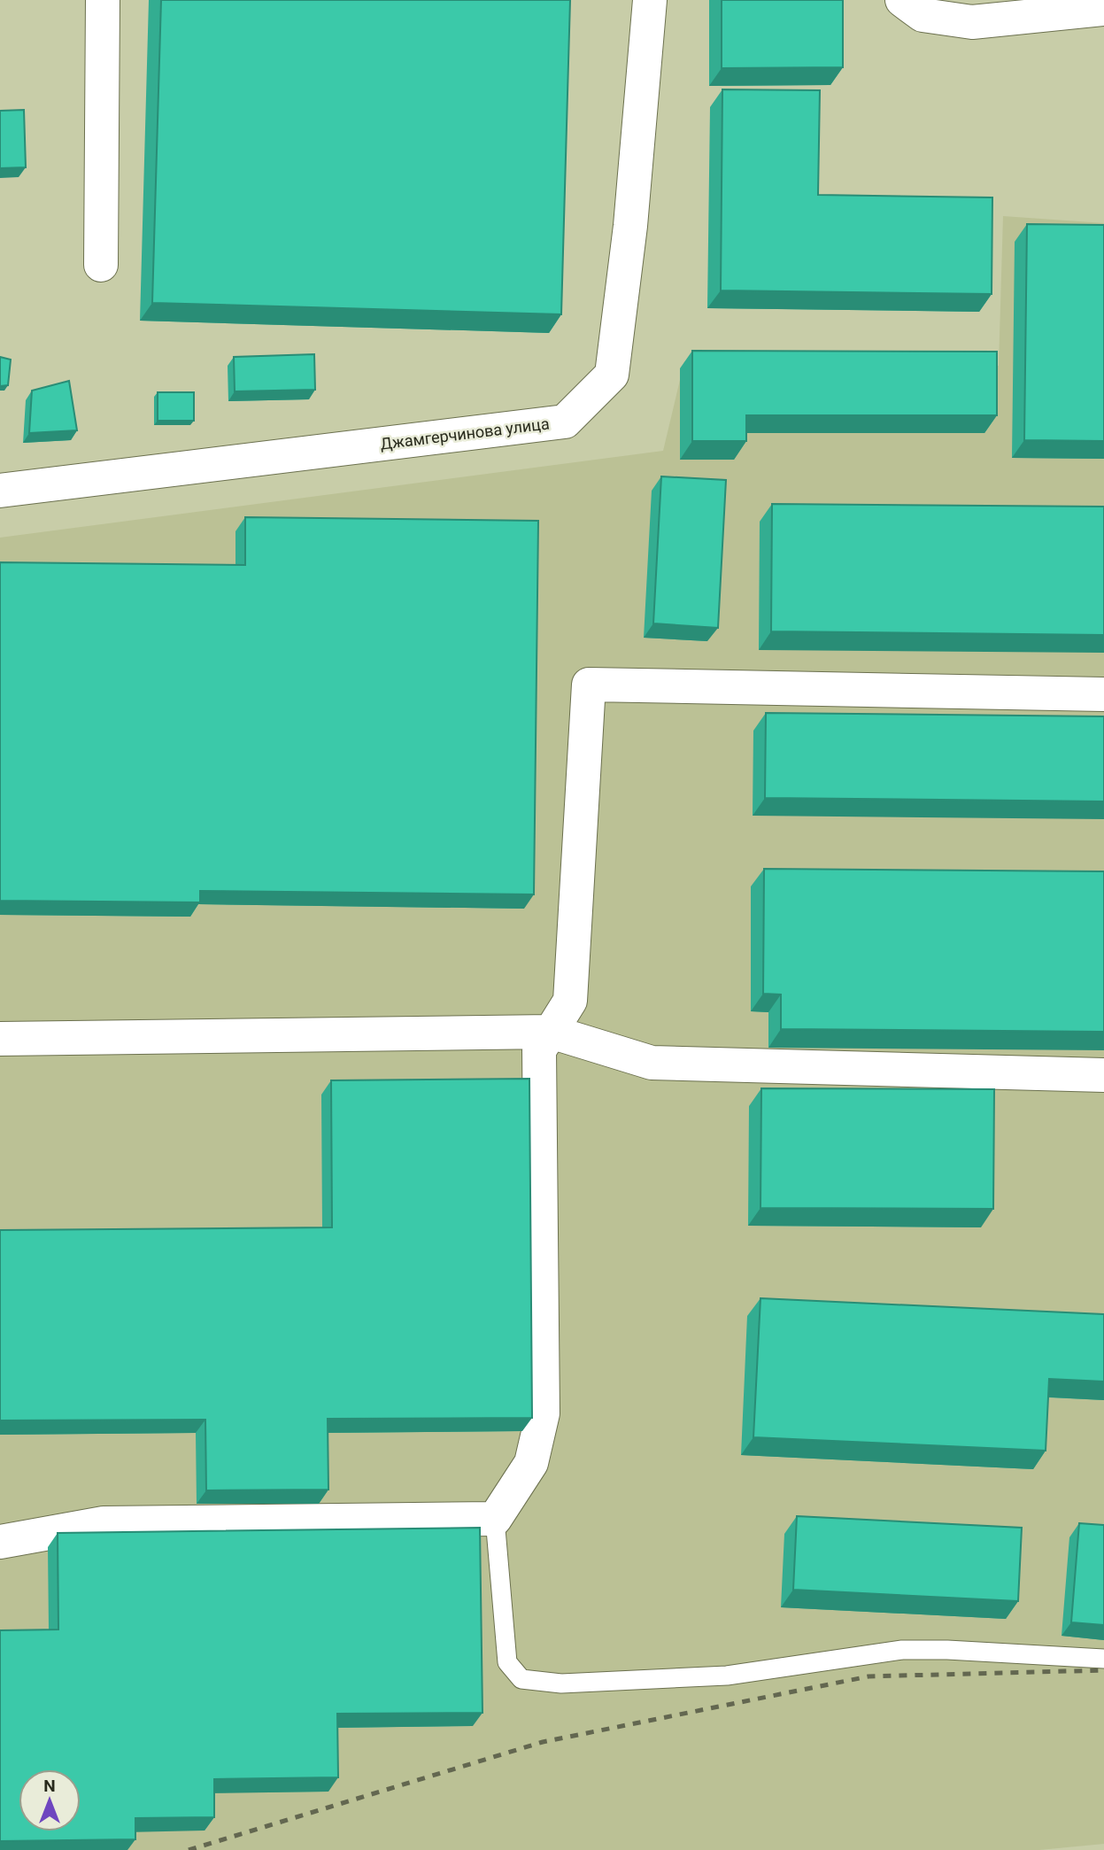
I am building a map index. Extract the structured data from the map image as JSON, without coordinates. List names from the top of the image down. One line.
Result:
{"streets":{"street":["Джамгерчинова улица"]},"north":"top"}
